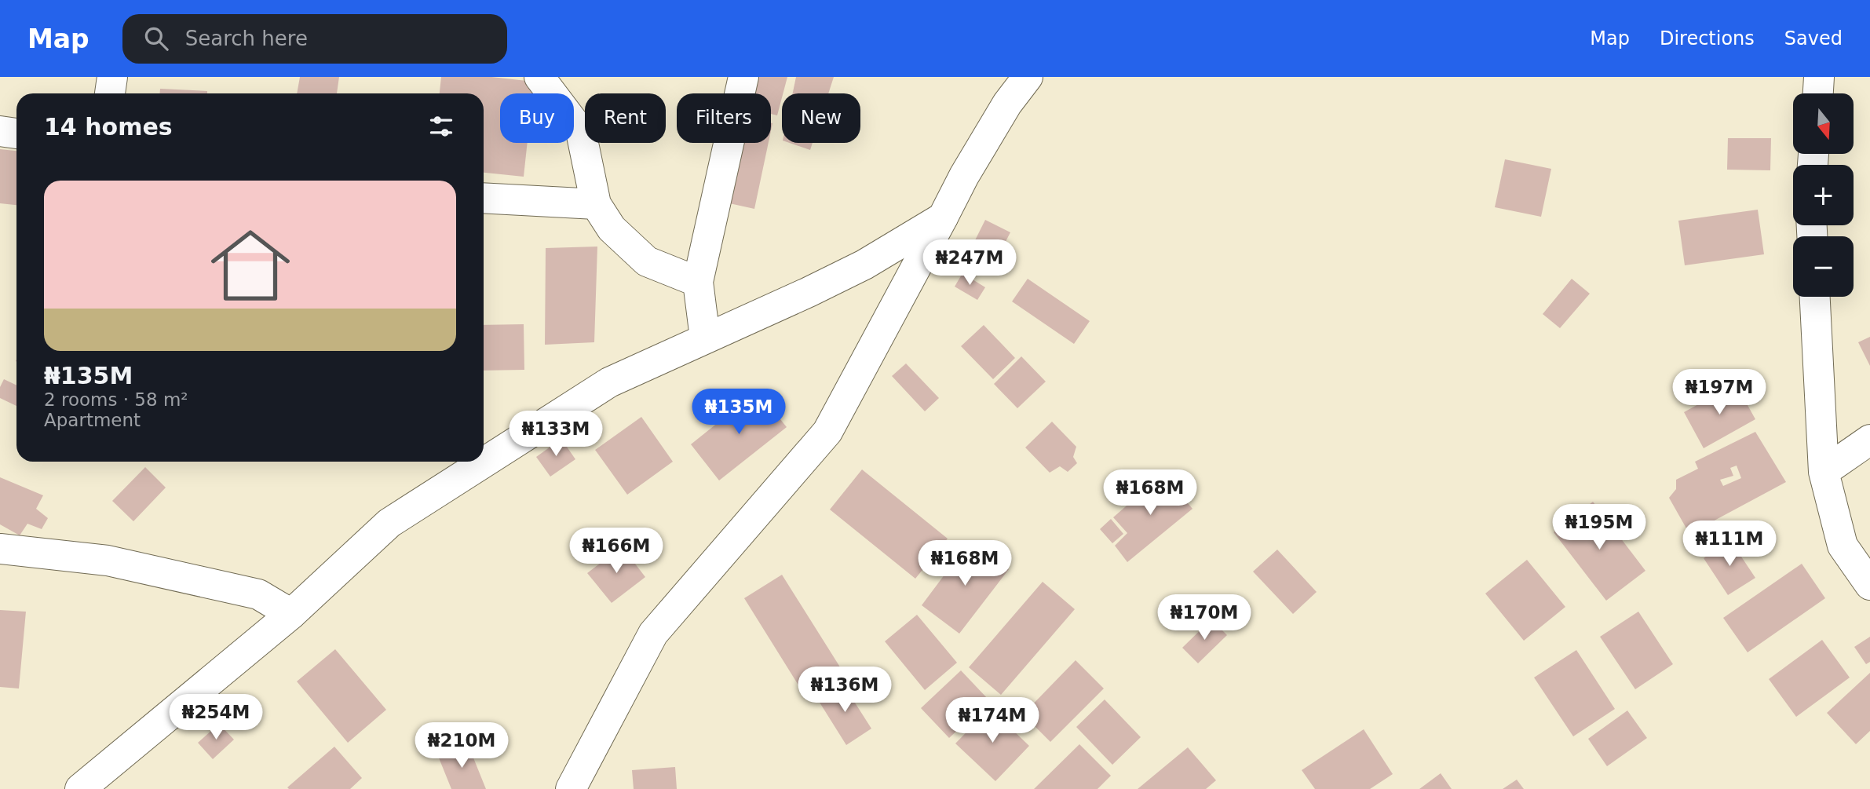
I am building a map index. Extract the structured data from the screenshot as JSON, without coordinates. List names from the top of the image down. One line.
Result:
{"north":"bottom","page":{"header":"Map","search":"Search here","nav":["Map","Directions","Saved"],"map_buttons":["+","−"],"chip":["Buy","Rent","Filters","New"],"heading":"14 homes","list":[{"name":"₦135M","note":"2 rooms · 58 m² · Apartment"}],"price":["₦247M","₦197M","₦135M","₦133M","₦168M","₦195M","₦111M","₦166M","₦168M","₦170M","₦136M","₦254M","₦174M","₦210M"]}}
